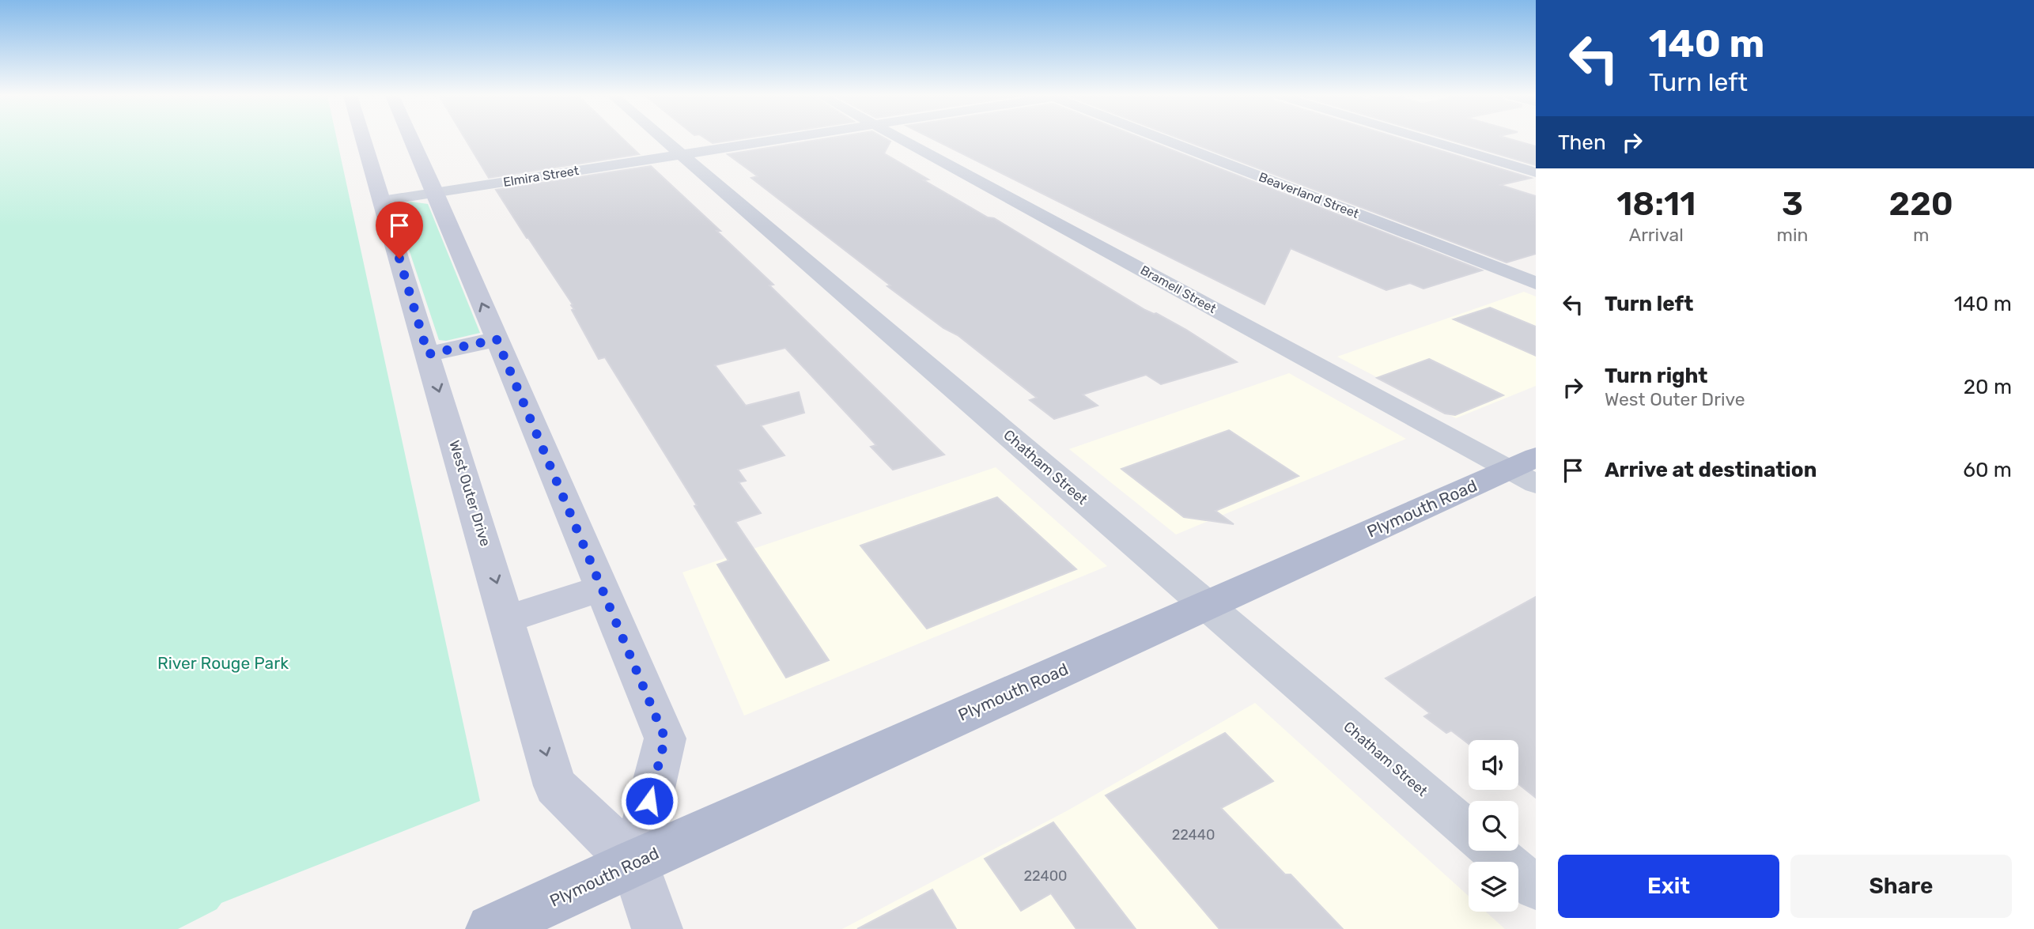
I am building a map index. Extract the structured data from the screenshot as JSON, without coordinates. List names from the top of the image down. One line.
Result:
{"streets":{"main road":["West Outer Drive","Plymouth Road"],"street":["Elmira Street","Beaverland Street","Bramell Street","Chatham Street"]},"crossings":[["Elmira Street","Chatham Street"],["Elmira Street","West Outer Drive"],["Bramell Street","Plymouth Road"],["Chatham Street","Plymouth Road"],["West Outer Drive","Plymouth Road"]],"parks":["River Rouge Park"],"house_numbers":["22440","22400"],"page":{"turn":["140 m","Turn left"],"then":"Then","eta":["18:11","Arrival","3","min","220","m"],"list":[{"name":"Turn left","value":"140 m"},{"name":"Turn right","note":"West Outer Drive","value":"20 m"},{"name":"Arrive at destination","value":"60 m"}],"buttons":["Exit","Share"]}}
